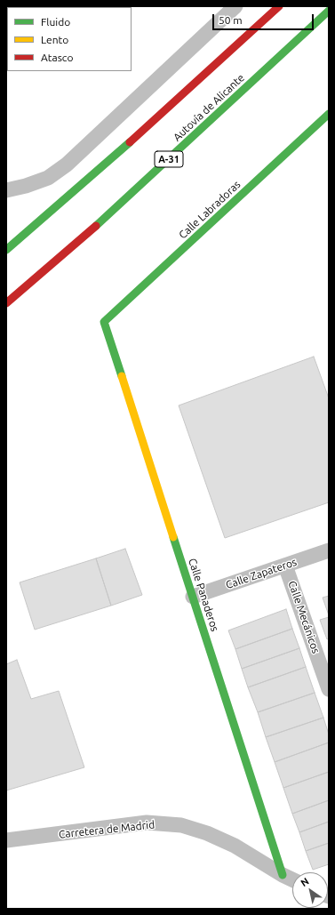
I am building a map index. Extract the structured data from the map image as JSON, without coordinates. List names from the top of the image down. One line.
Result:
{"streets":{"main road":["Autovía de Alicante","A-31","Calle Labradoras","Calle Panaderos"],"street":["Calle Zapateros","Calle Mecánicos","Carretera de Madrid"]},"crossings":[["Calle Labradoras","Calle Panaderos"],["Calle Zapateros","Calle Panaderos"],["Calle Zapateros","Calle Mecánicos"],["Calle Panaderos","Carretera de Madrid"]],"legend":["Fluido","Lento","Atasco"],"scale_bar":"50 m","north":"top left"}
